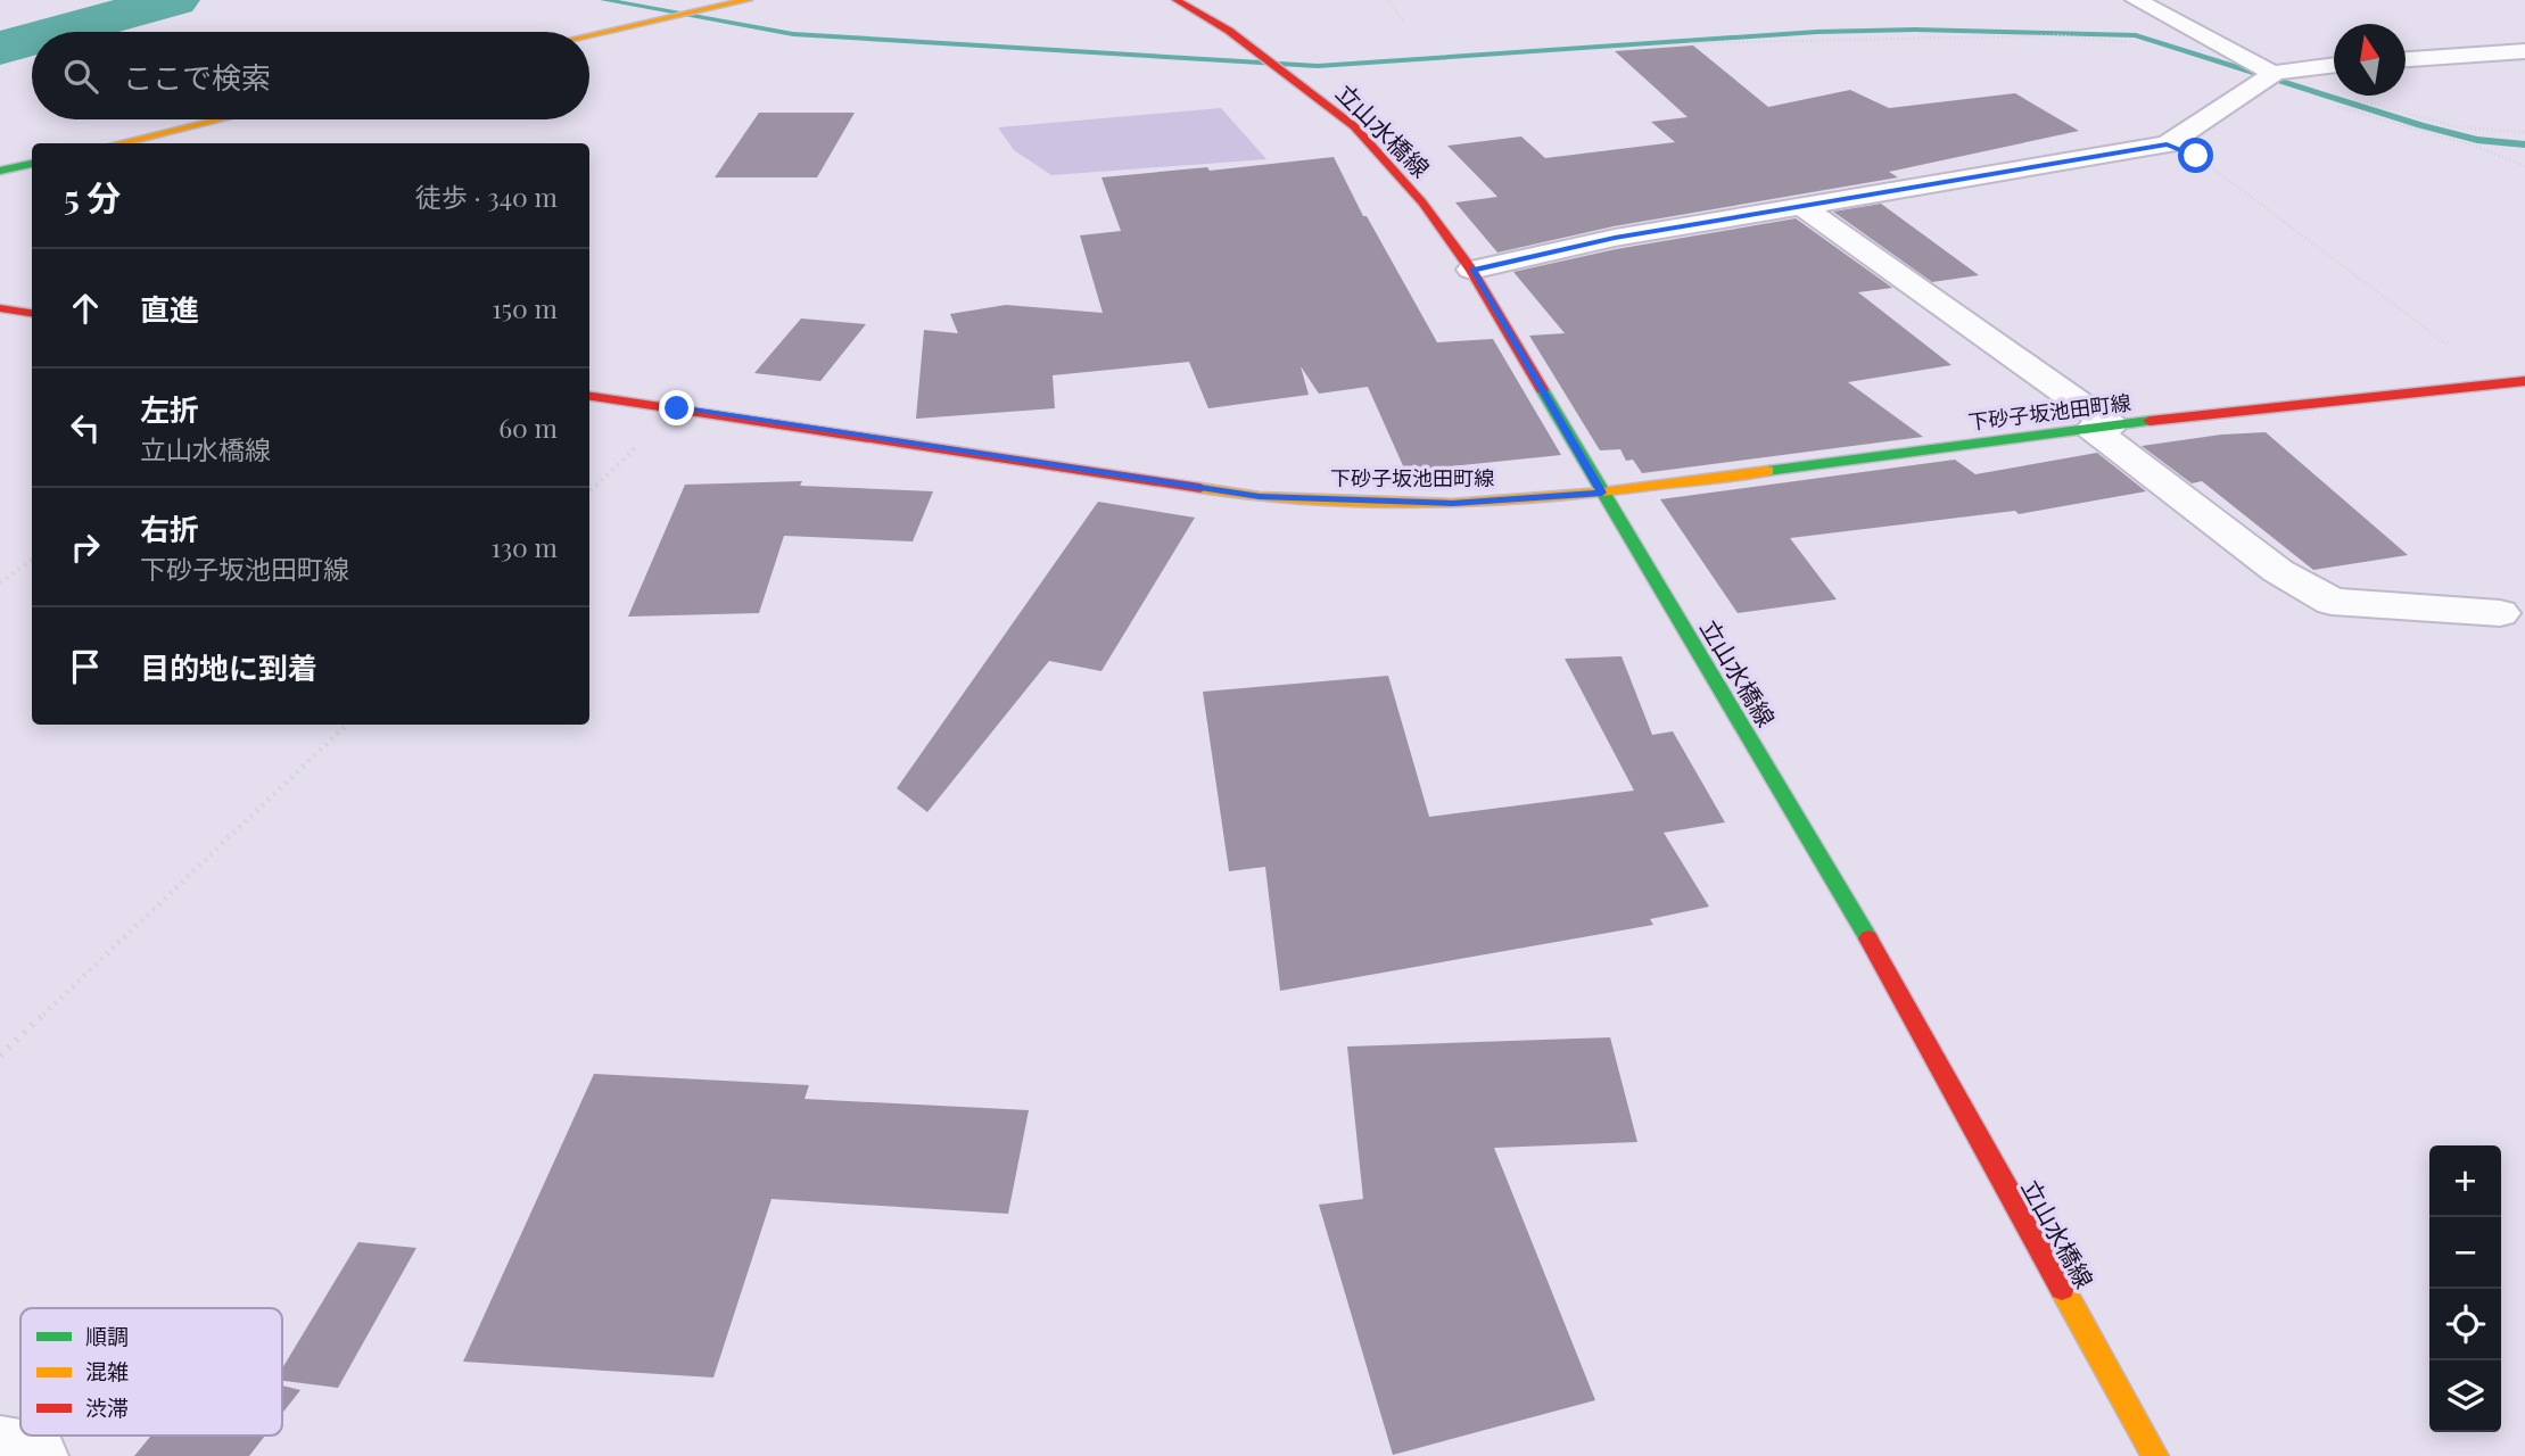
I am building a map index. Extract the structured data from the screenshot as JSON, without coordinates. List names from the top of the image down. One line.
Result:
{"streets":{"main road":["立山水橋線","下砂子坂池田町線"]},"crossings":[["立山水橋線","下砂子坂池田町線"]],"legend":["順調","混雑","渋滞"],"north":"top","page":{"search":"ここで検索","heading":["5 分","徒歩 · 340 m"],"list":[["直進","150 m"],["左折","立山水橋線","60 m"],["右折","下砂子坂池田町線","130 m"],"目的地に到着"],"map_buttons":["+","−"]}}
